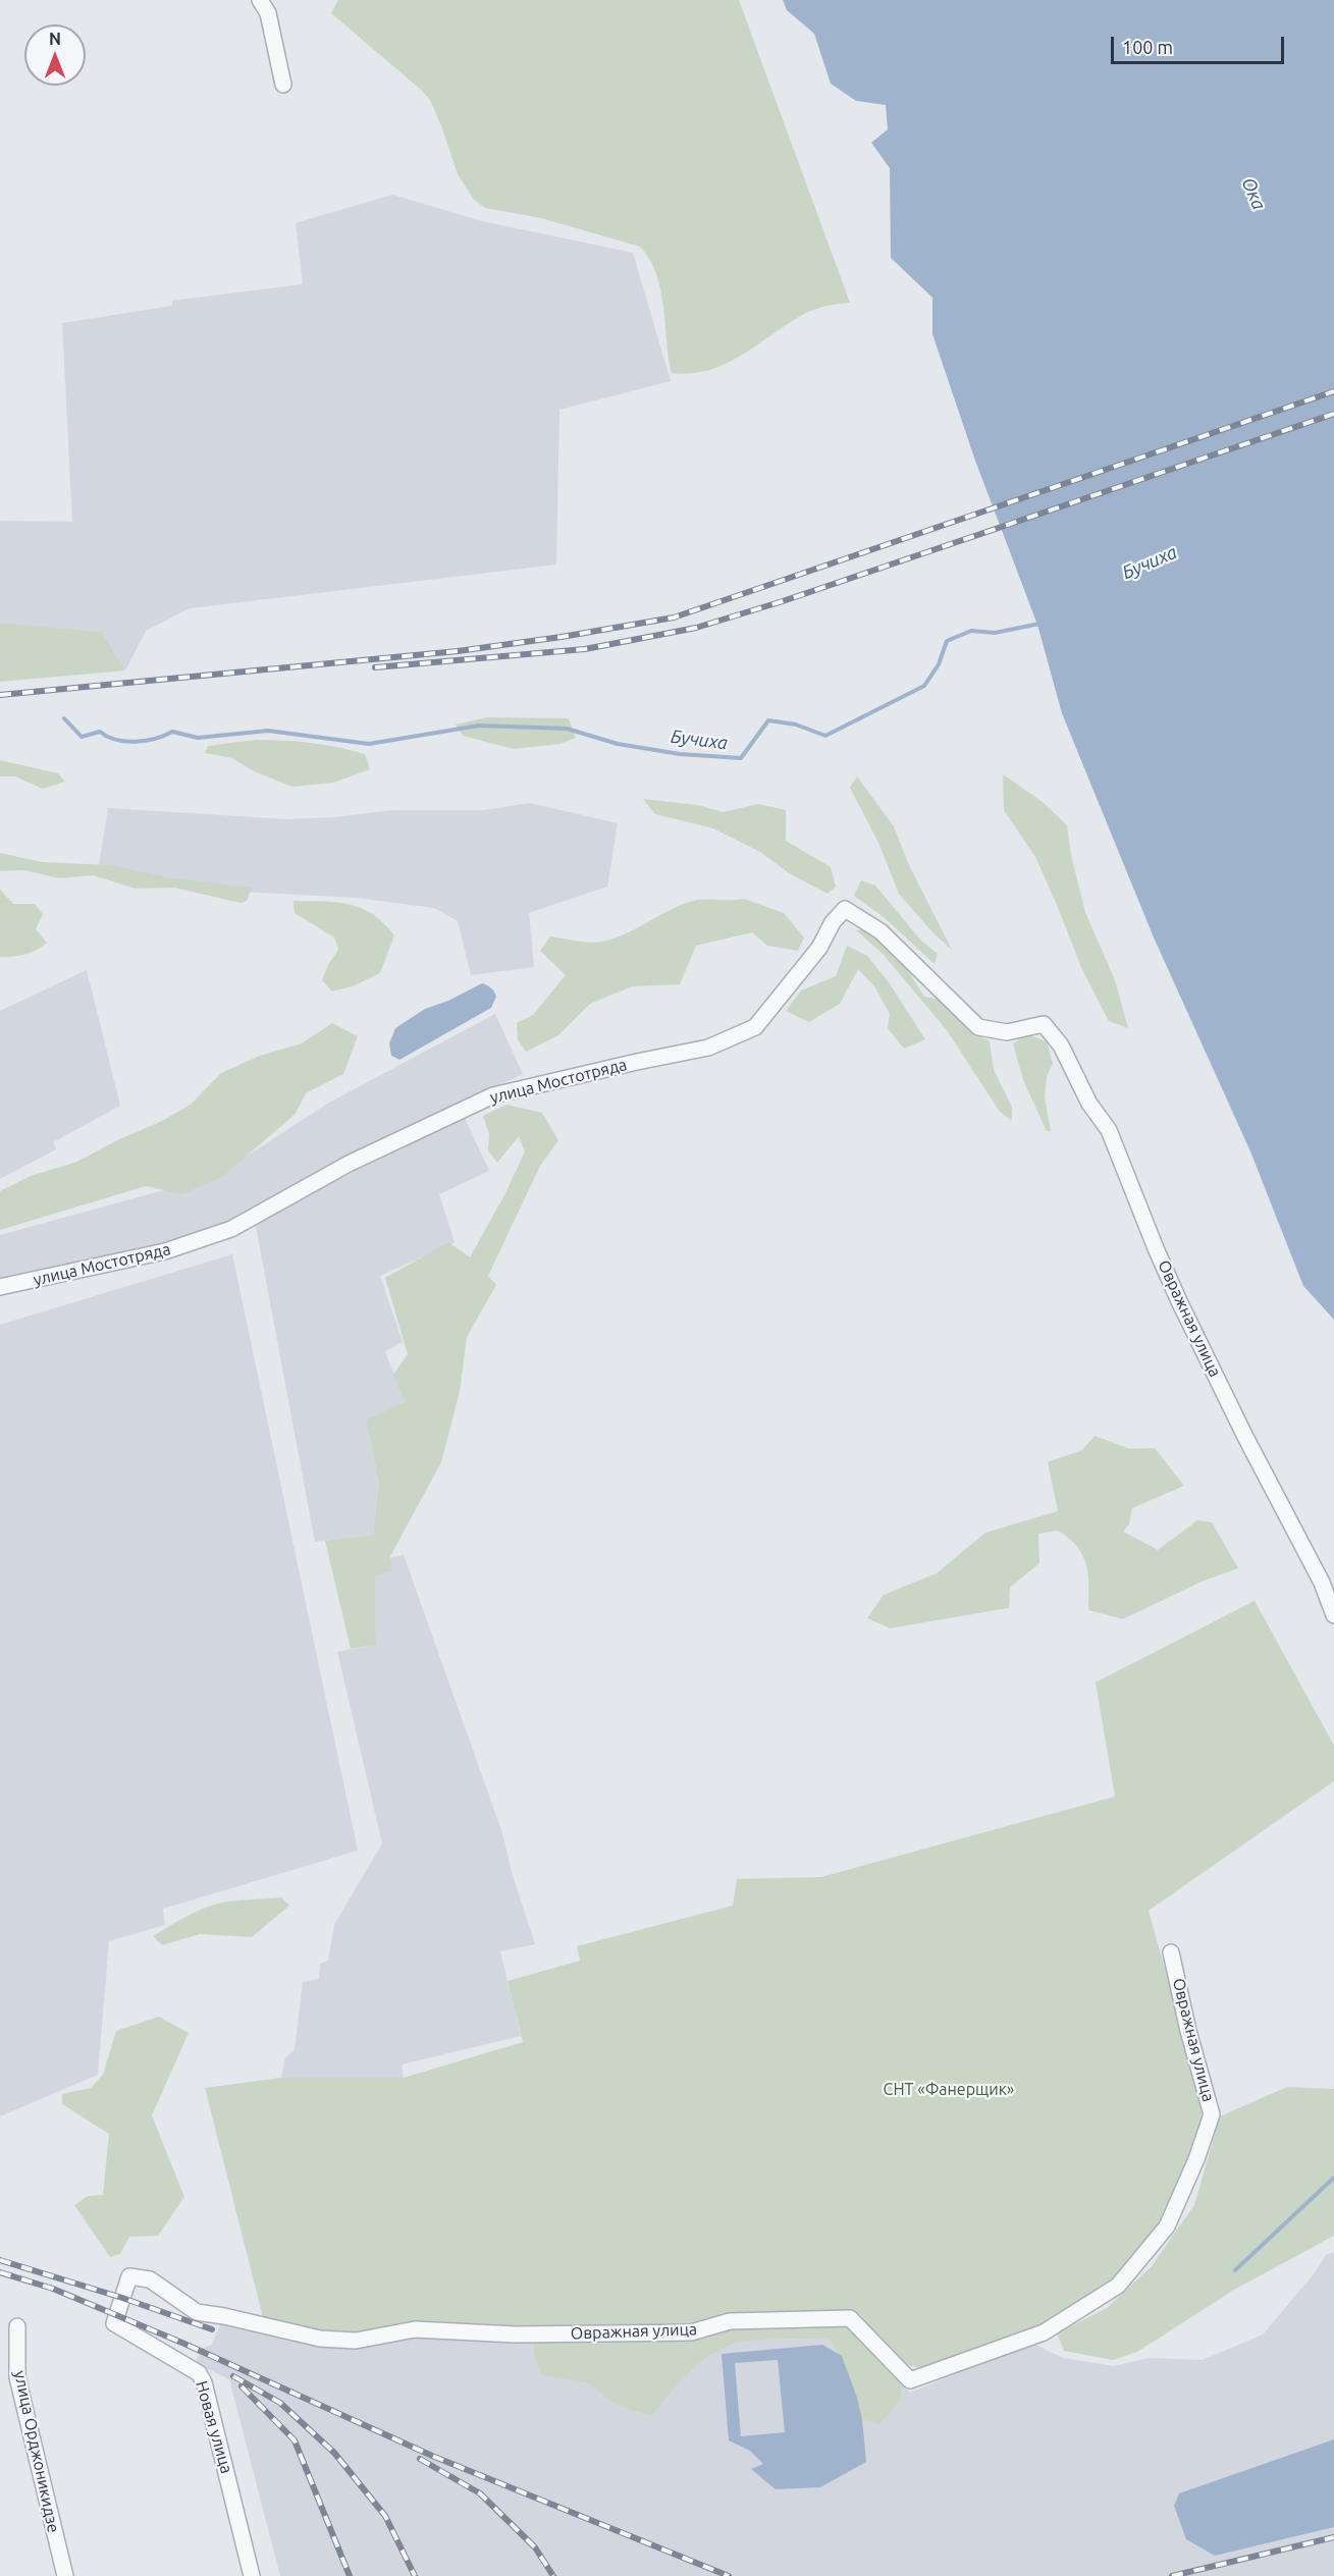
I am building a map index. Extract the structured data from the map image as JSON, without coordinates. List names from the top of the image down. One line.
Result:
{"streets":{"street":["улица Мостотряда","Овражная улица","Новая улица","улица Орджоникидзе"]},"crossings":[["улица Мостотряда","Овражная улица"],["Овражная улица","Новая улица"]],"water":["Ока","Бучиха"],"parks":["СНТ «Фанерщик»"],"scale_bar":"100 m","north":"top"}
